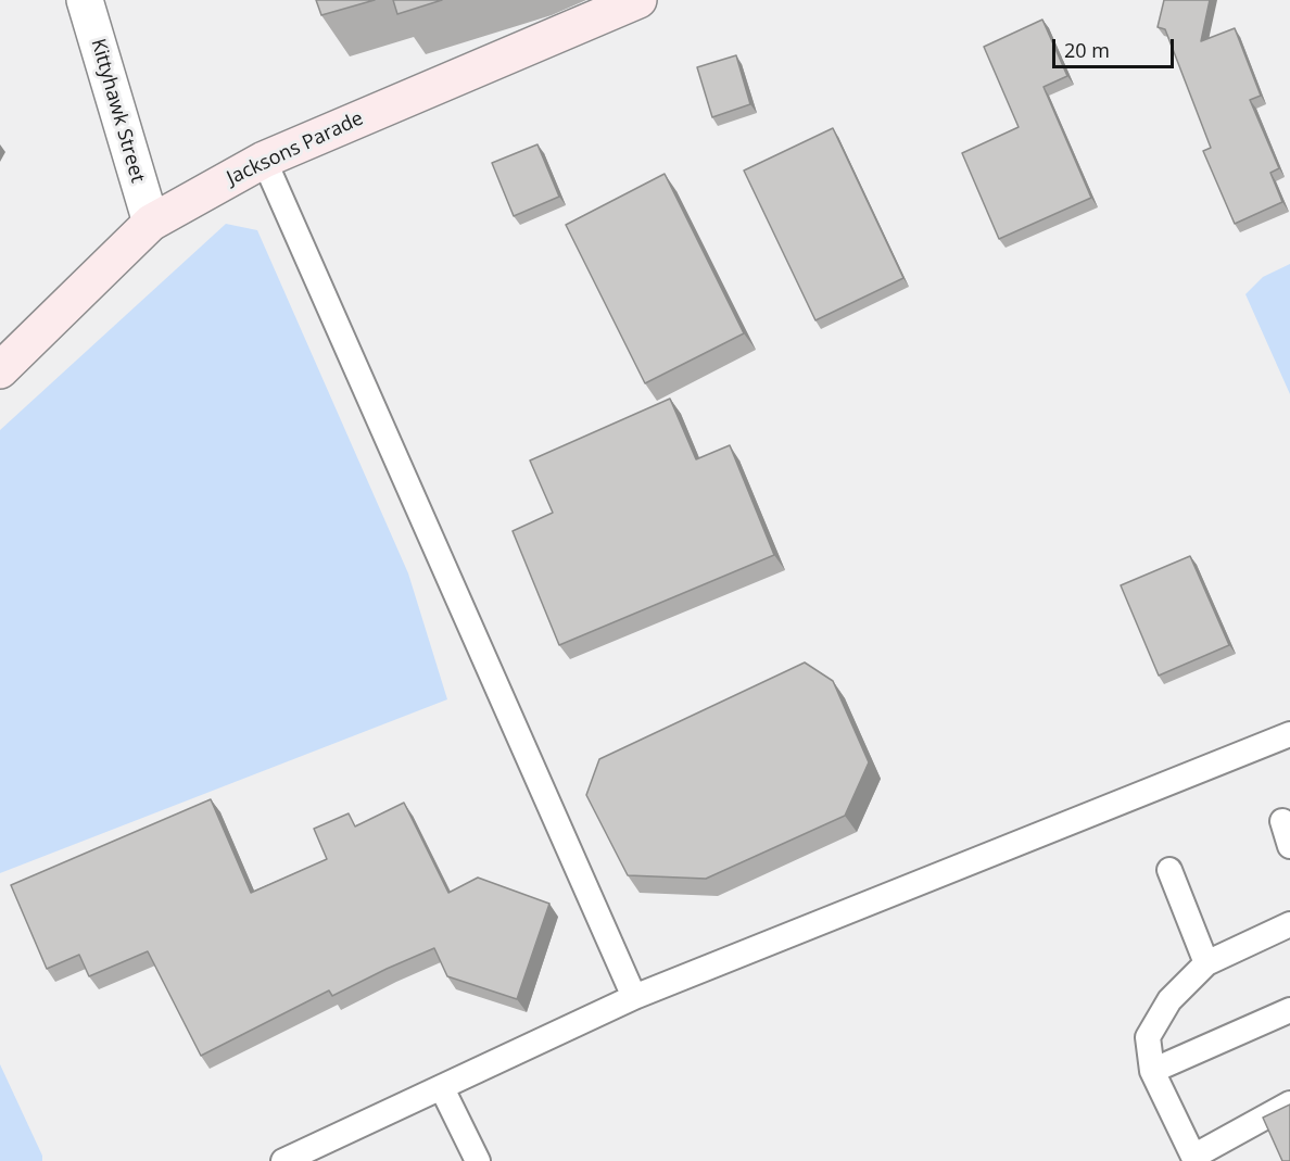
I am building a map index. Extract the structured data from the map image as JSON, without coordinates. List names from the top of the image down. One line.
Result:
{"streets":{"street":["Kittyhawk Street","Jacksons Parade"]},"crossings":[["Kittyhawk Street","Jacksons Parade"]],"scale_bar":"20 m"}
